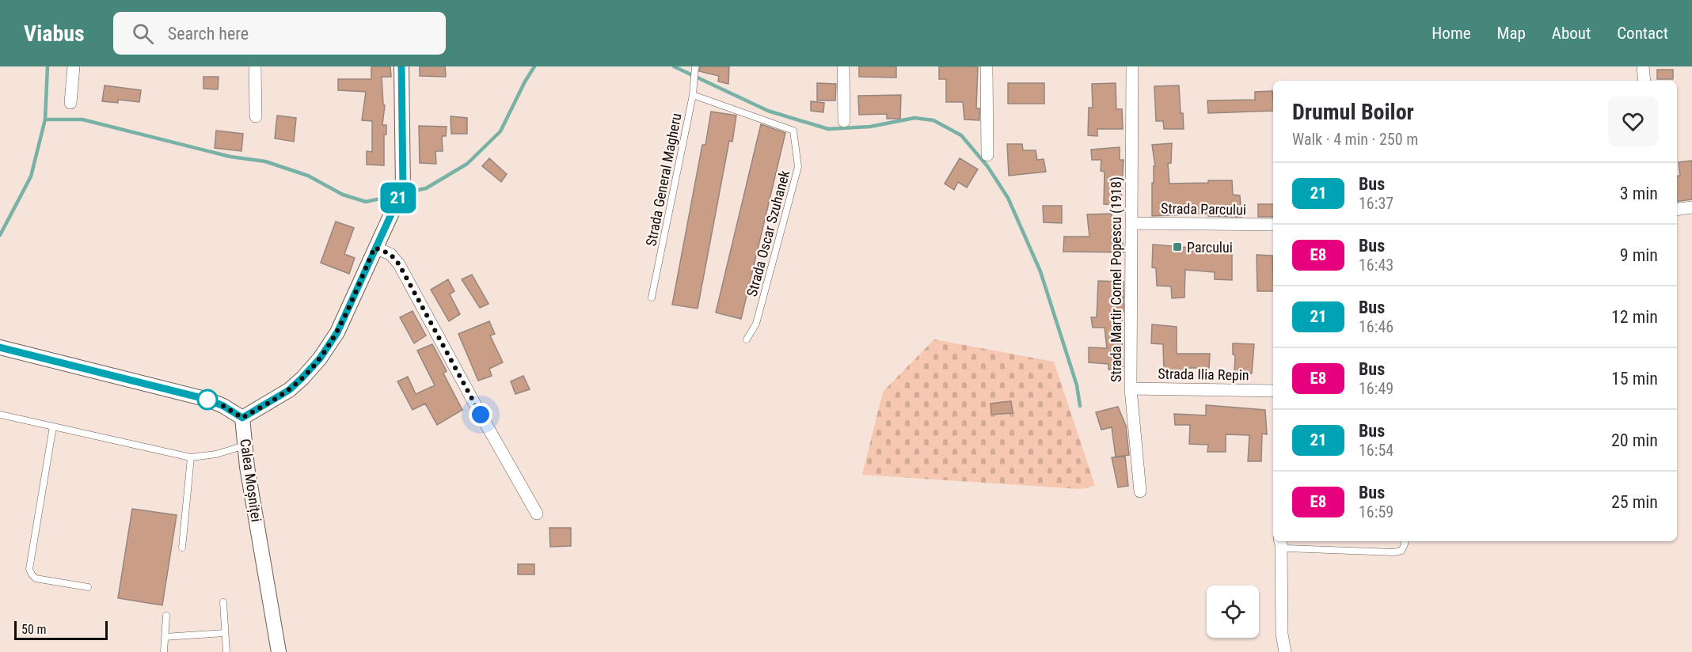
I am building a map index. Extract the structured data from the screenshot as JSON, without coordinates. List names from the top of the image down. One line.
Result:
{"streets":{"street":["Strada Parcului","Strada Martir Cornel Popescu (1918)","Strada Ilia Repin","Calea Moșniței"],"lane":["Strada General Magheru","Strada Oscar Szuhanek"]},"crossings":[["Strada General Magheru","Strada Oscar Szuhanek"],["Strada Parcului","Strada Martir Cornel Popescu (1918)"],["Strada Martir Cornel Popescu (1918)","Strada Ilia Repin"]],"places":{"transit":["Parcului"]},"lines":["bus line 21"],"scale_bar":"50 m","page":{"header":"Viabus","search":"Search here","nav":["Home","Map","About","Contact"],"on_map":"21","heading":["Drumul Boilor","Walk · 4 min · 250 m"],"list":[{"mark":"21","name":"Bus","note":"16:37","value":"3 min"},{"mark":"E8","name":"Bus","note":"16:43","value":"9 min"},{"mark":"21","name":"Bus","note":"16:46","value":"12 min"},{"mark":"E8","name":"Bus","note":"16:49","value":"15 min"},{"mark":"21","name":"Bus","note":"16:54","value":"20 min"},{"mark":"E8","name":"Bus","note":"16:59","value":"25 min"}],"scale":"50 m"}}
